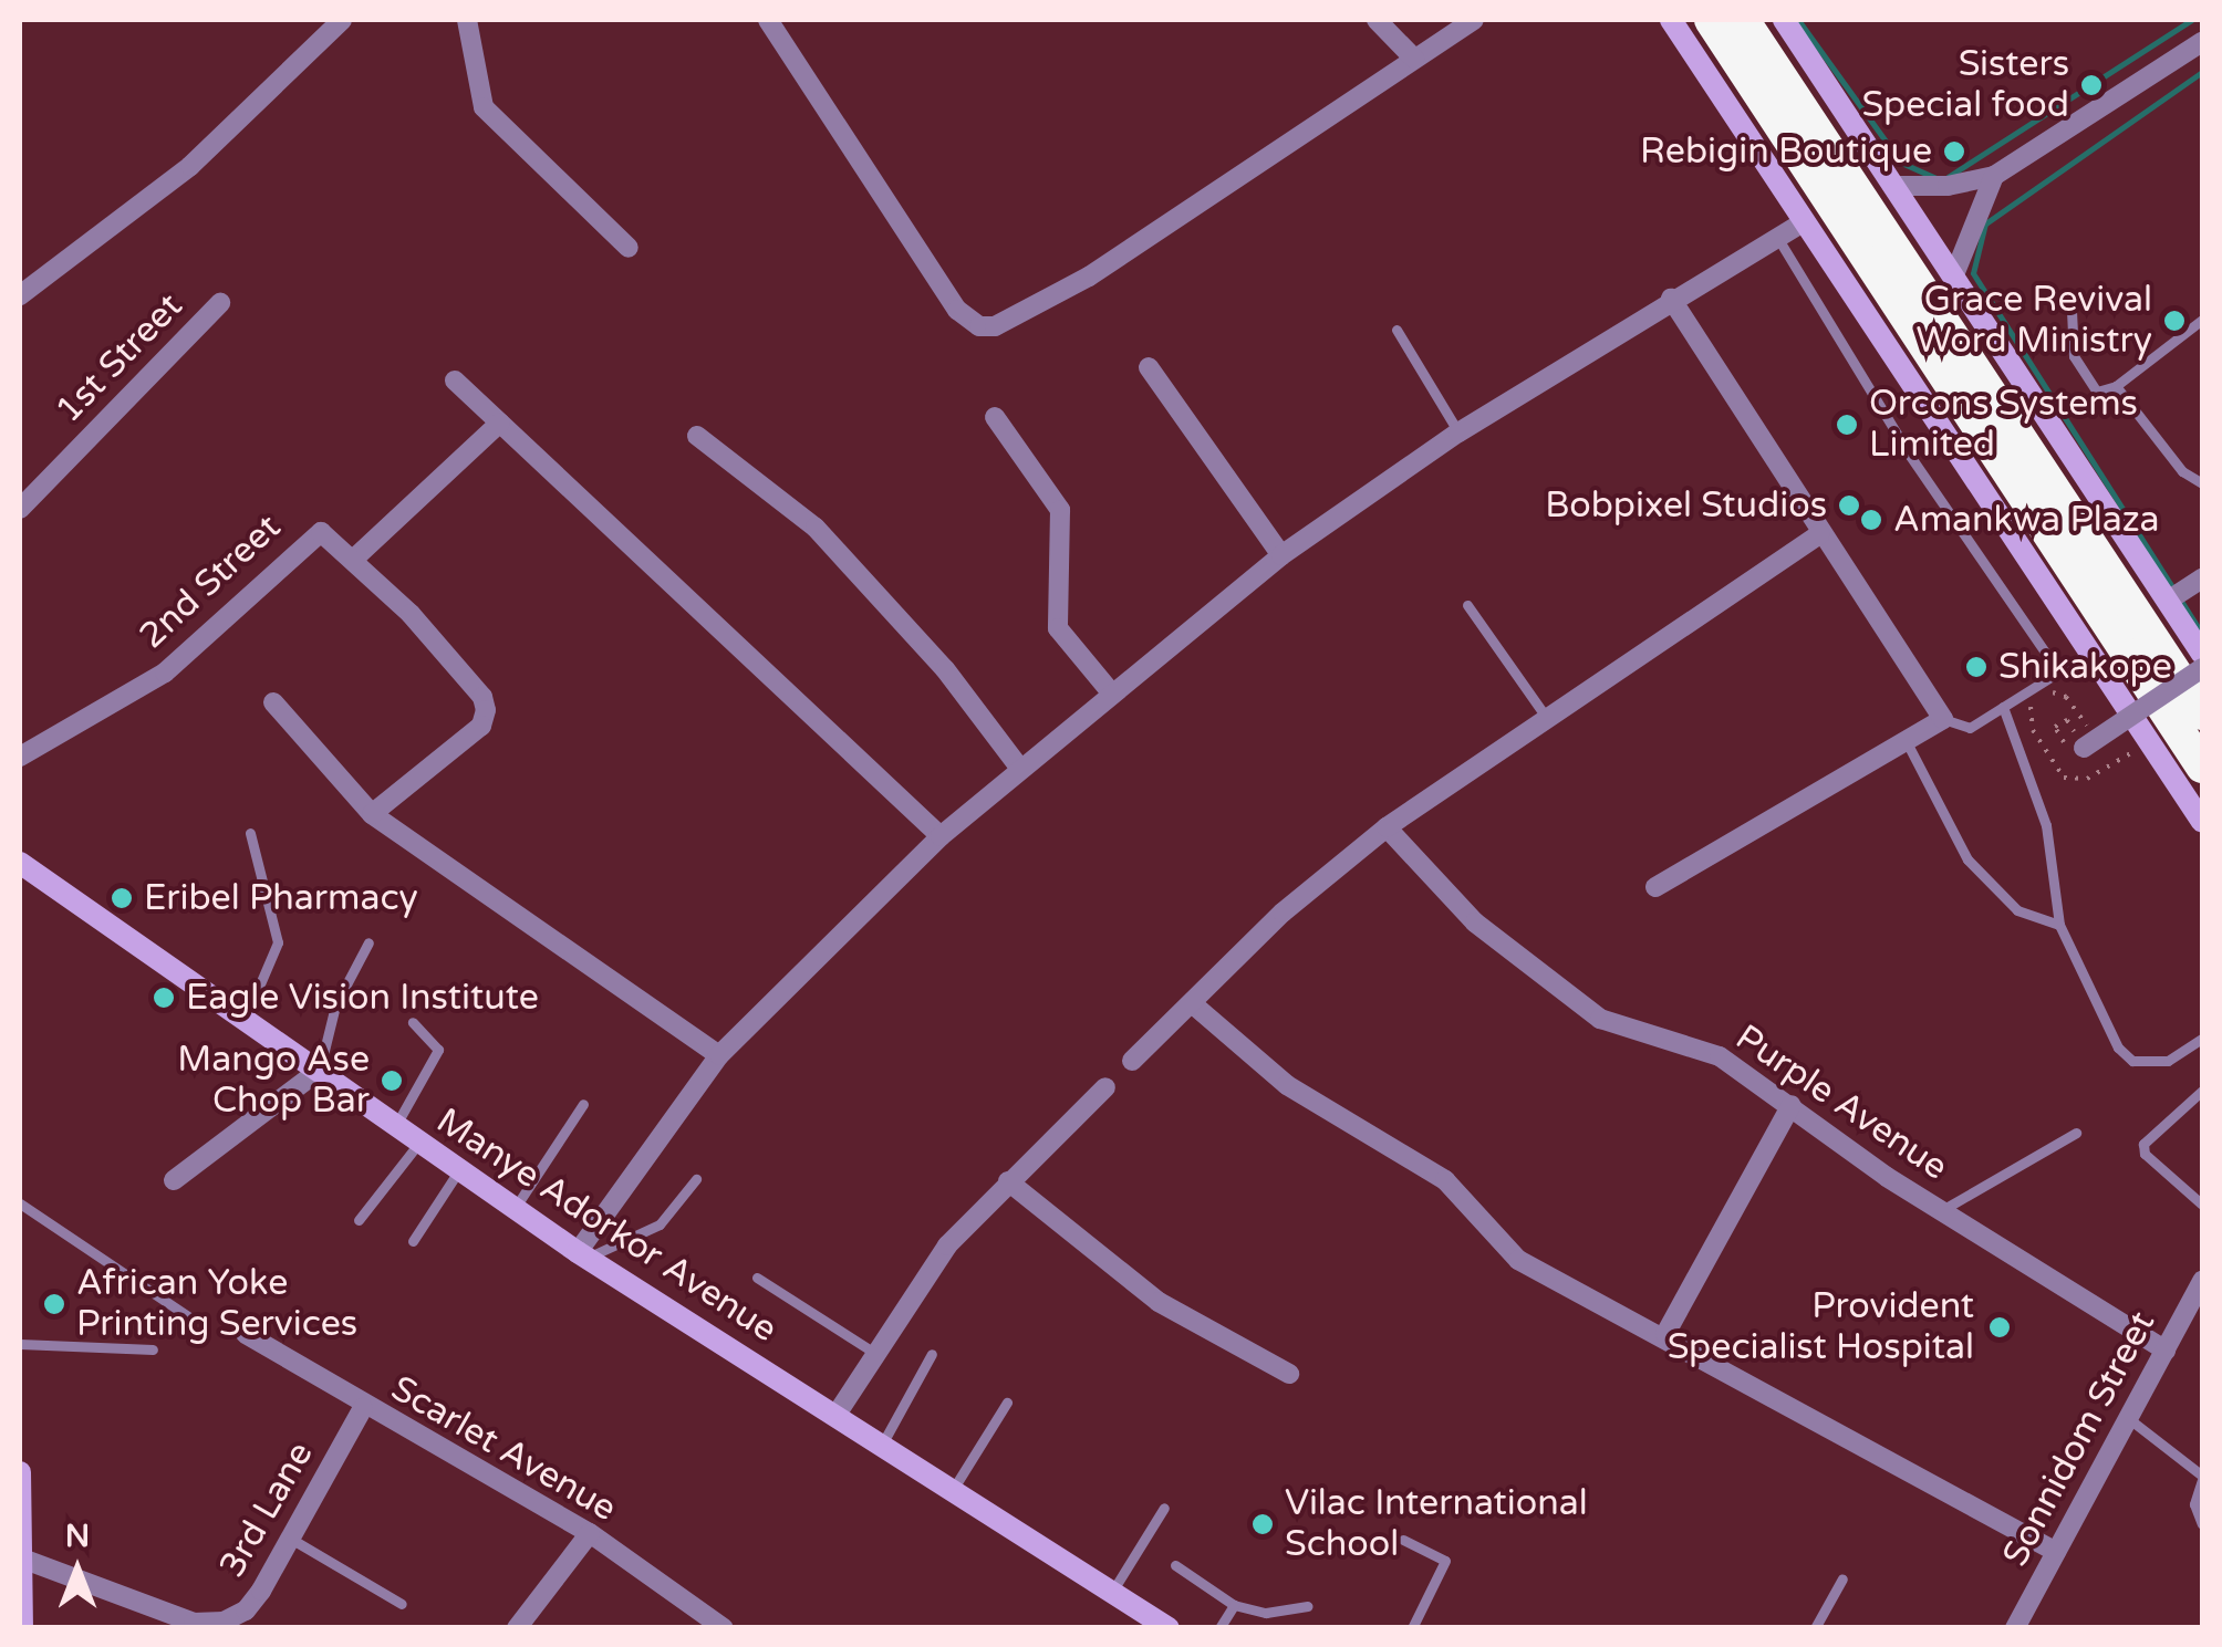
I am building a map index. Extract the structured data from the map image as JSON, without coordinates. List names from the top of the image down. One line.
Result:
{"streets":{"main road":["Manye Adorkor Avenue"],"street":["1st Street","2nd Street","Purple Avenue","Sonnidom Street","Scarlet Avenue","3rd Lane"]},"crossings":[["Purple Avenue","Sonnidom Street"],["Scarlet Avenue","3rd Lane"]],"places":["Sisters Special food","Rebigin Boutique","Grace Revival Word Ministry","Orcons Systems Limited","Bobpixel Studios","Amankwa Plaza","Shikakope","Eribel Pharmacy","Eagle Vision Institute","Mango Ase Chop Bar","African Yoke Printing Services","Provident Specialist Hospital","Vilac International School"],"north":"top"}
